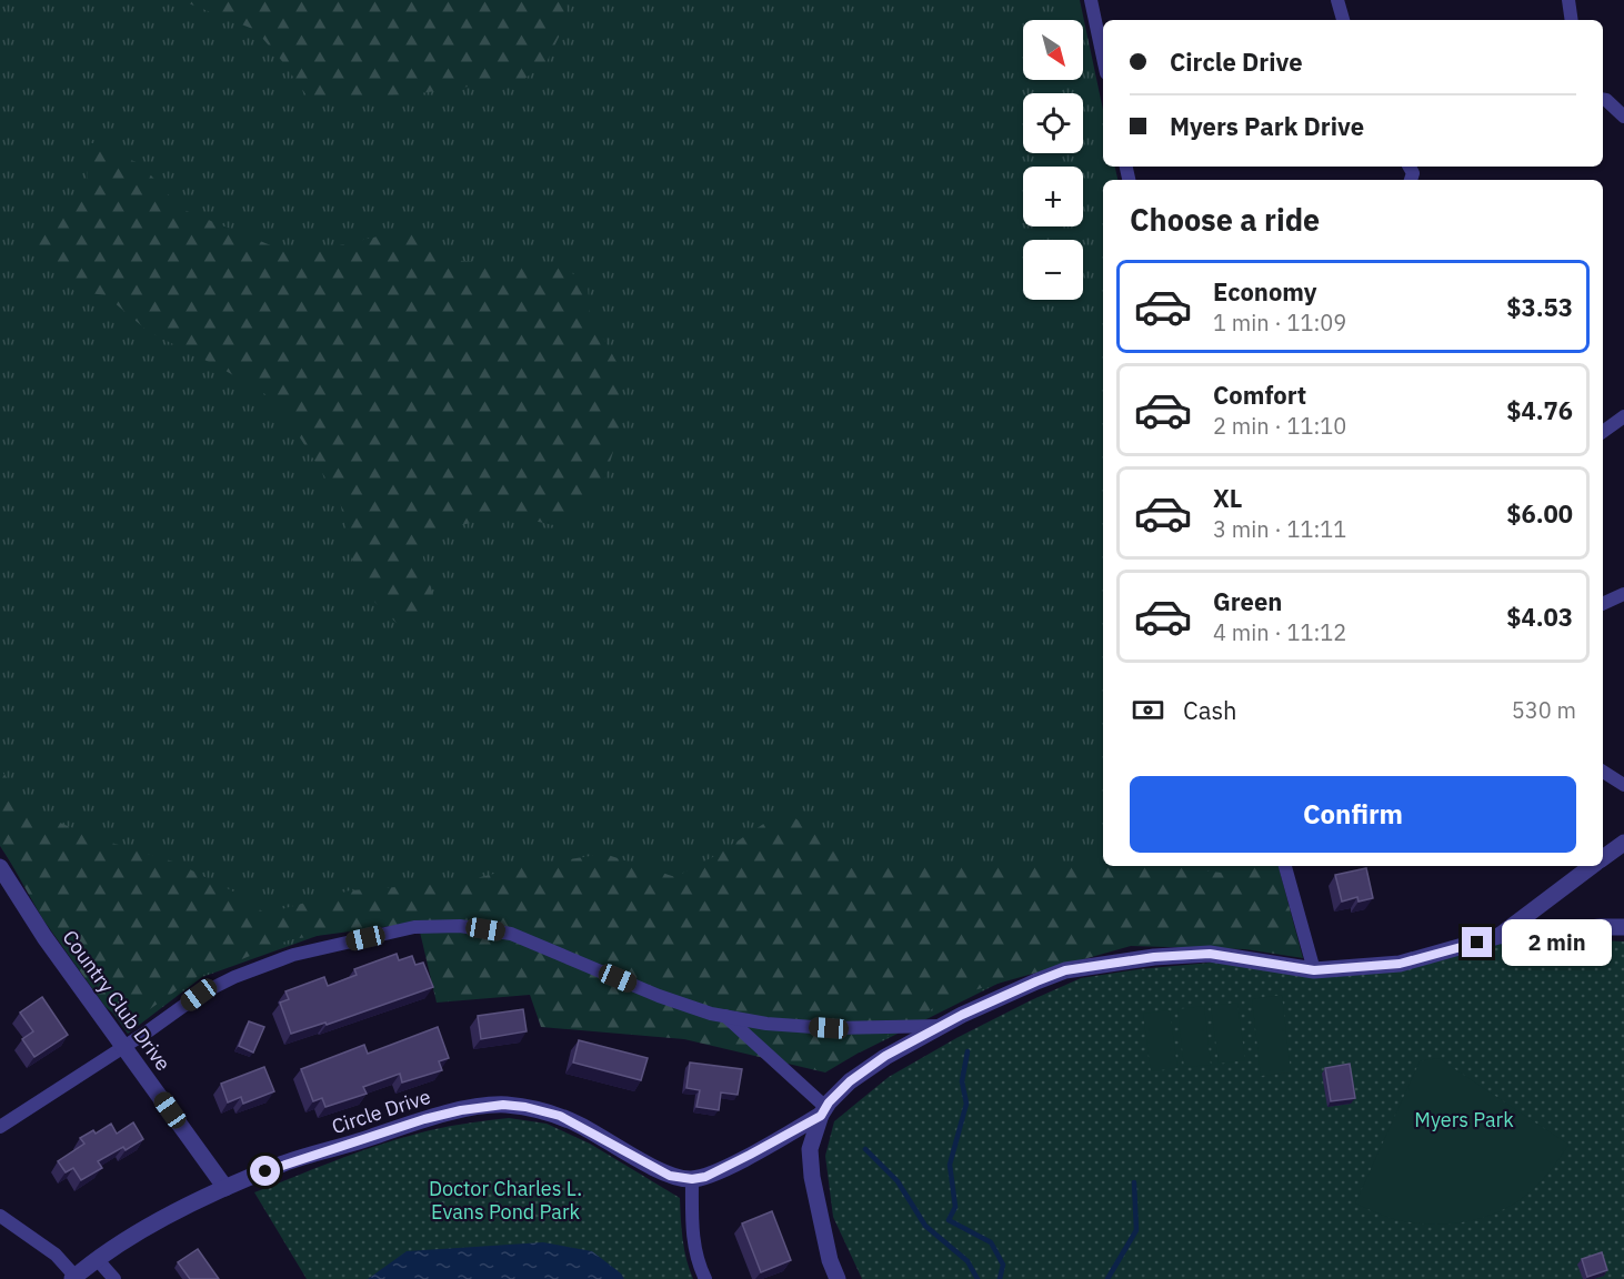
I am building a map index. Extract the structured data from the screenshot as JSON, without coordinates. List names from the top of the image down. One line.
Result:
{"streets":{"street":["Country Club Drive","Circle Drive"]},"crossings":[["Country Club Drive","Circle Drive"]],"parks":["Myers Park","Doctor Charles L. Evans Pond Park"],"north":"bottom right","page":{"map_buttons":["+","−"],"banner":["Circle Drive","Myers Park Drive"],"heading":"Choose a ride","list":[{"name":"Economy","note":"1 min · 11:09","value":"$3.53"},{"name":"Comfort","note":"2 min · 11:10","value":"$4.76"},{"name":"XL","note":"3 min · 11:11","value":"$6.00"},{"name":"Green","note":"4 min · 11:12","value":"$4.03"}],"pay":["Cash","530 m"],"buttons":"Confirm","bubble":"2 min"}}
